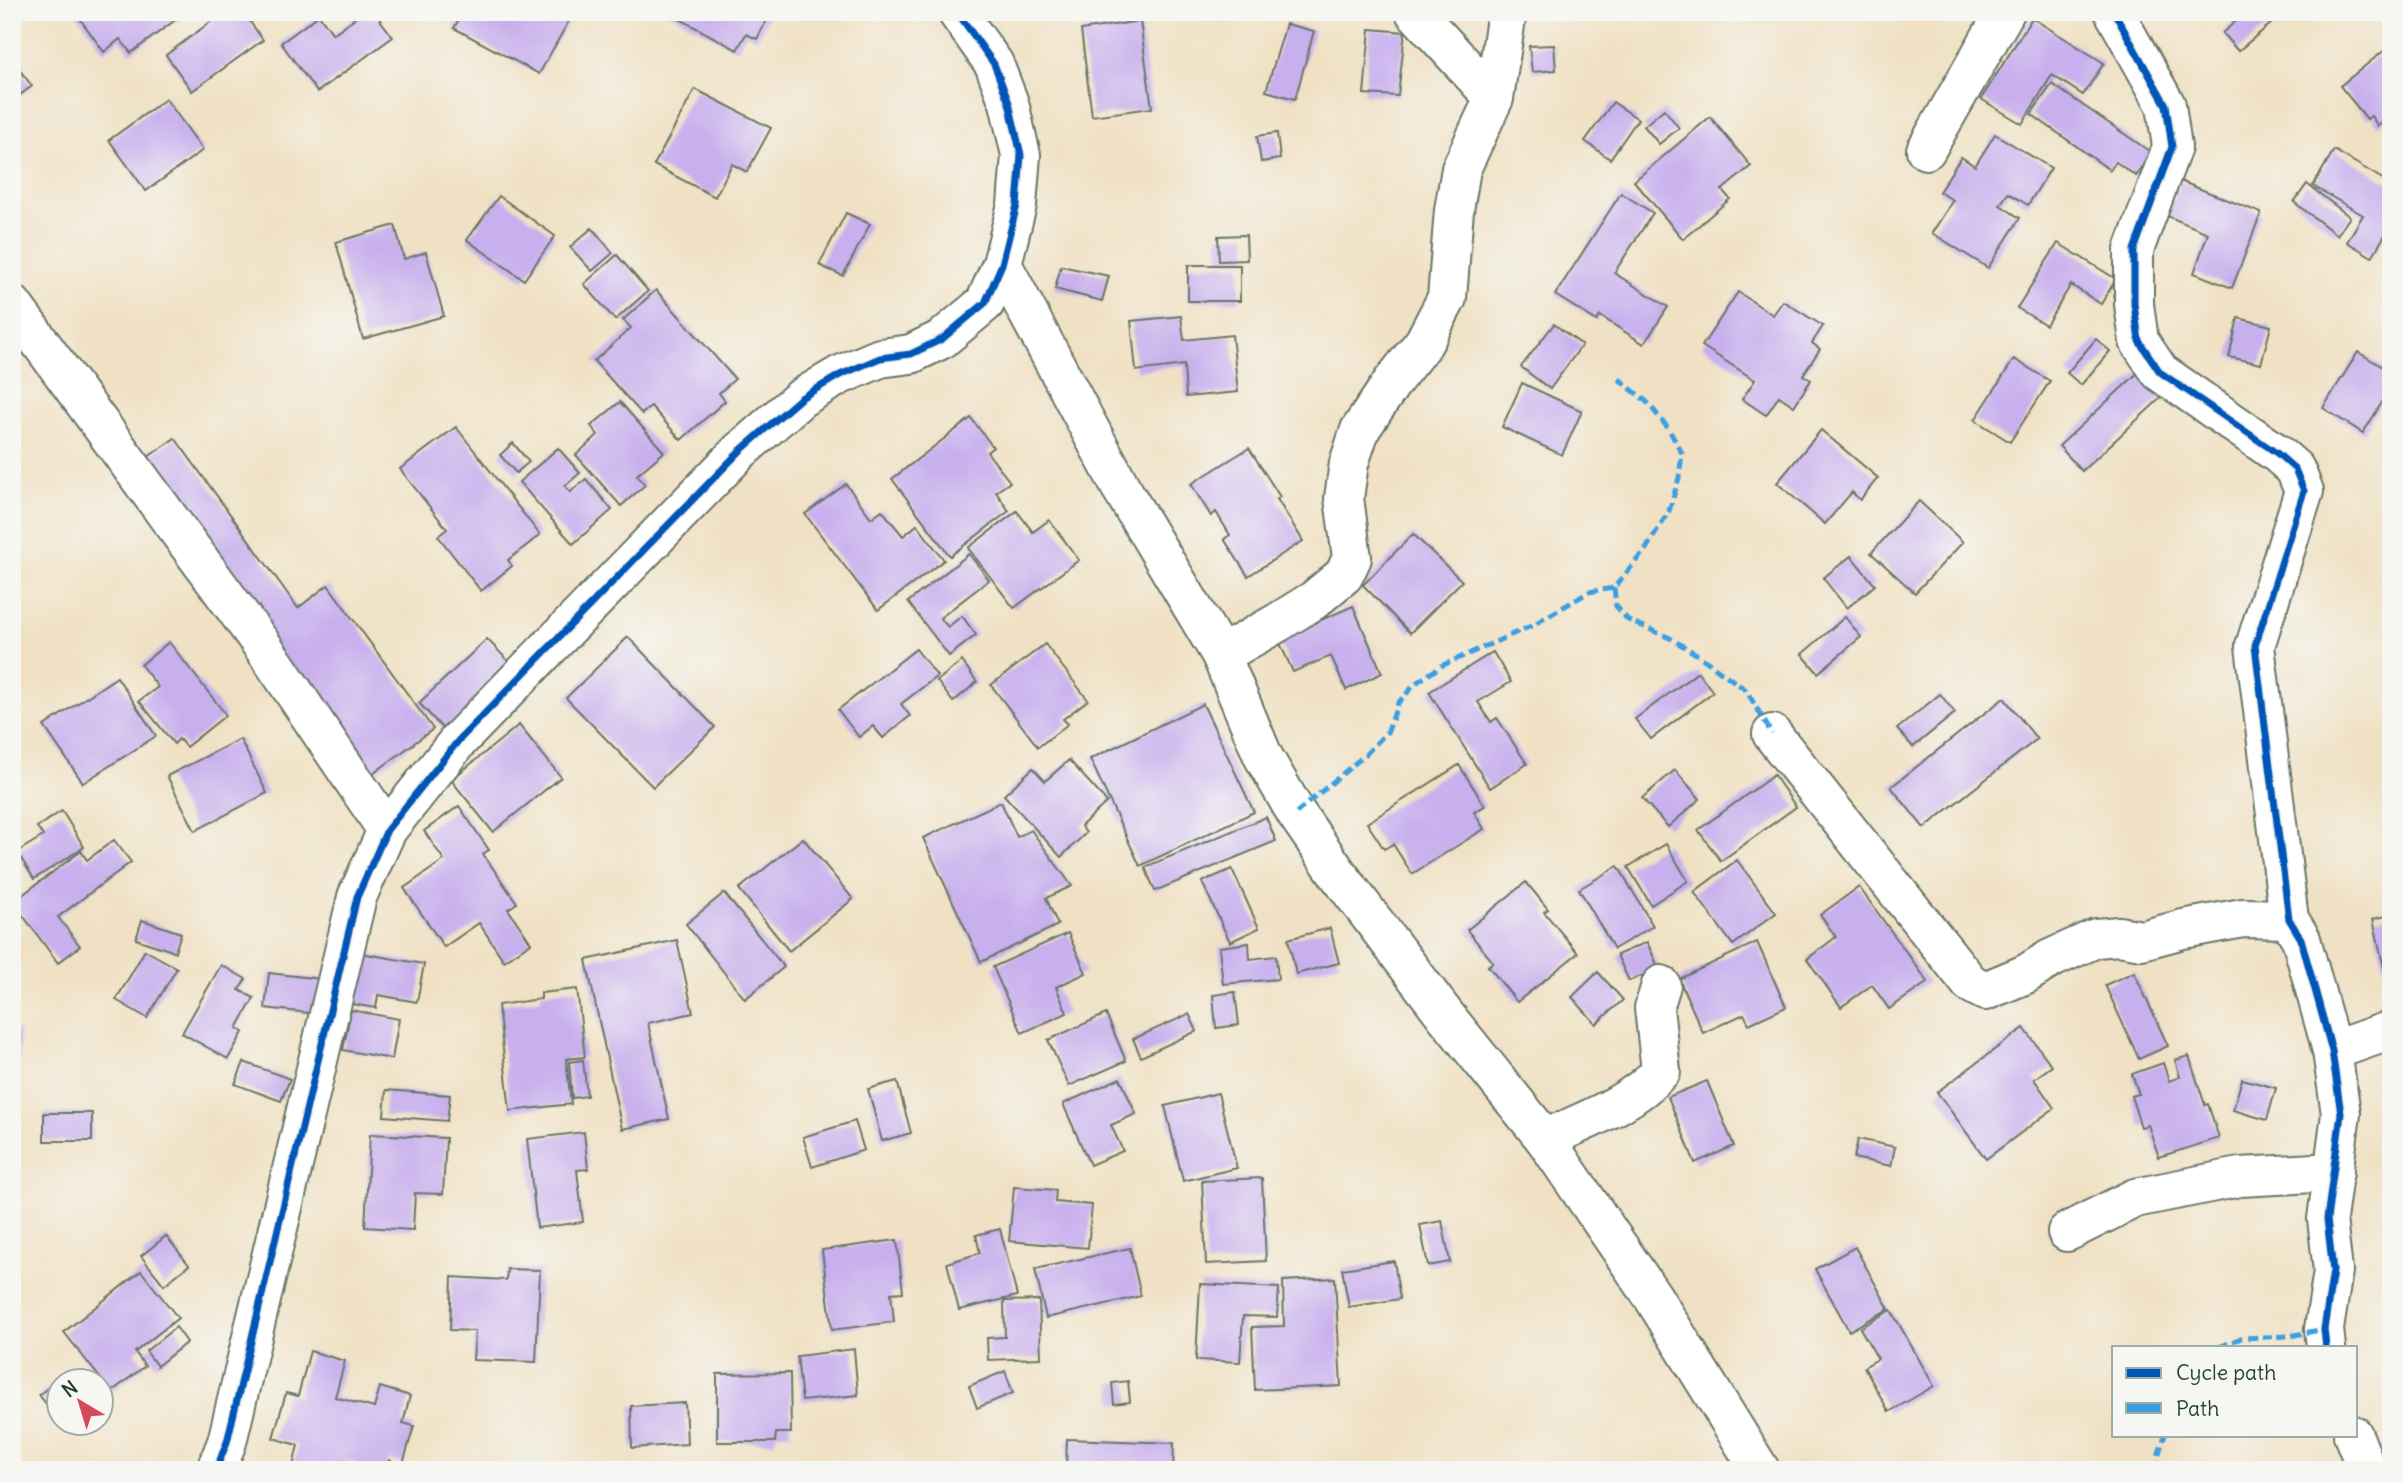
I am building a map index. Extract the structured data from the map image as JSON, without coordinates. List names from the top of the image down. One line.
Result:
{"legend":["Cycle path","Path"],"north":"top left"}
